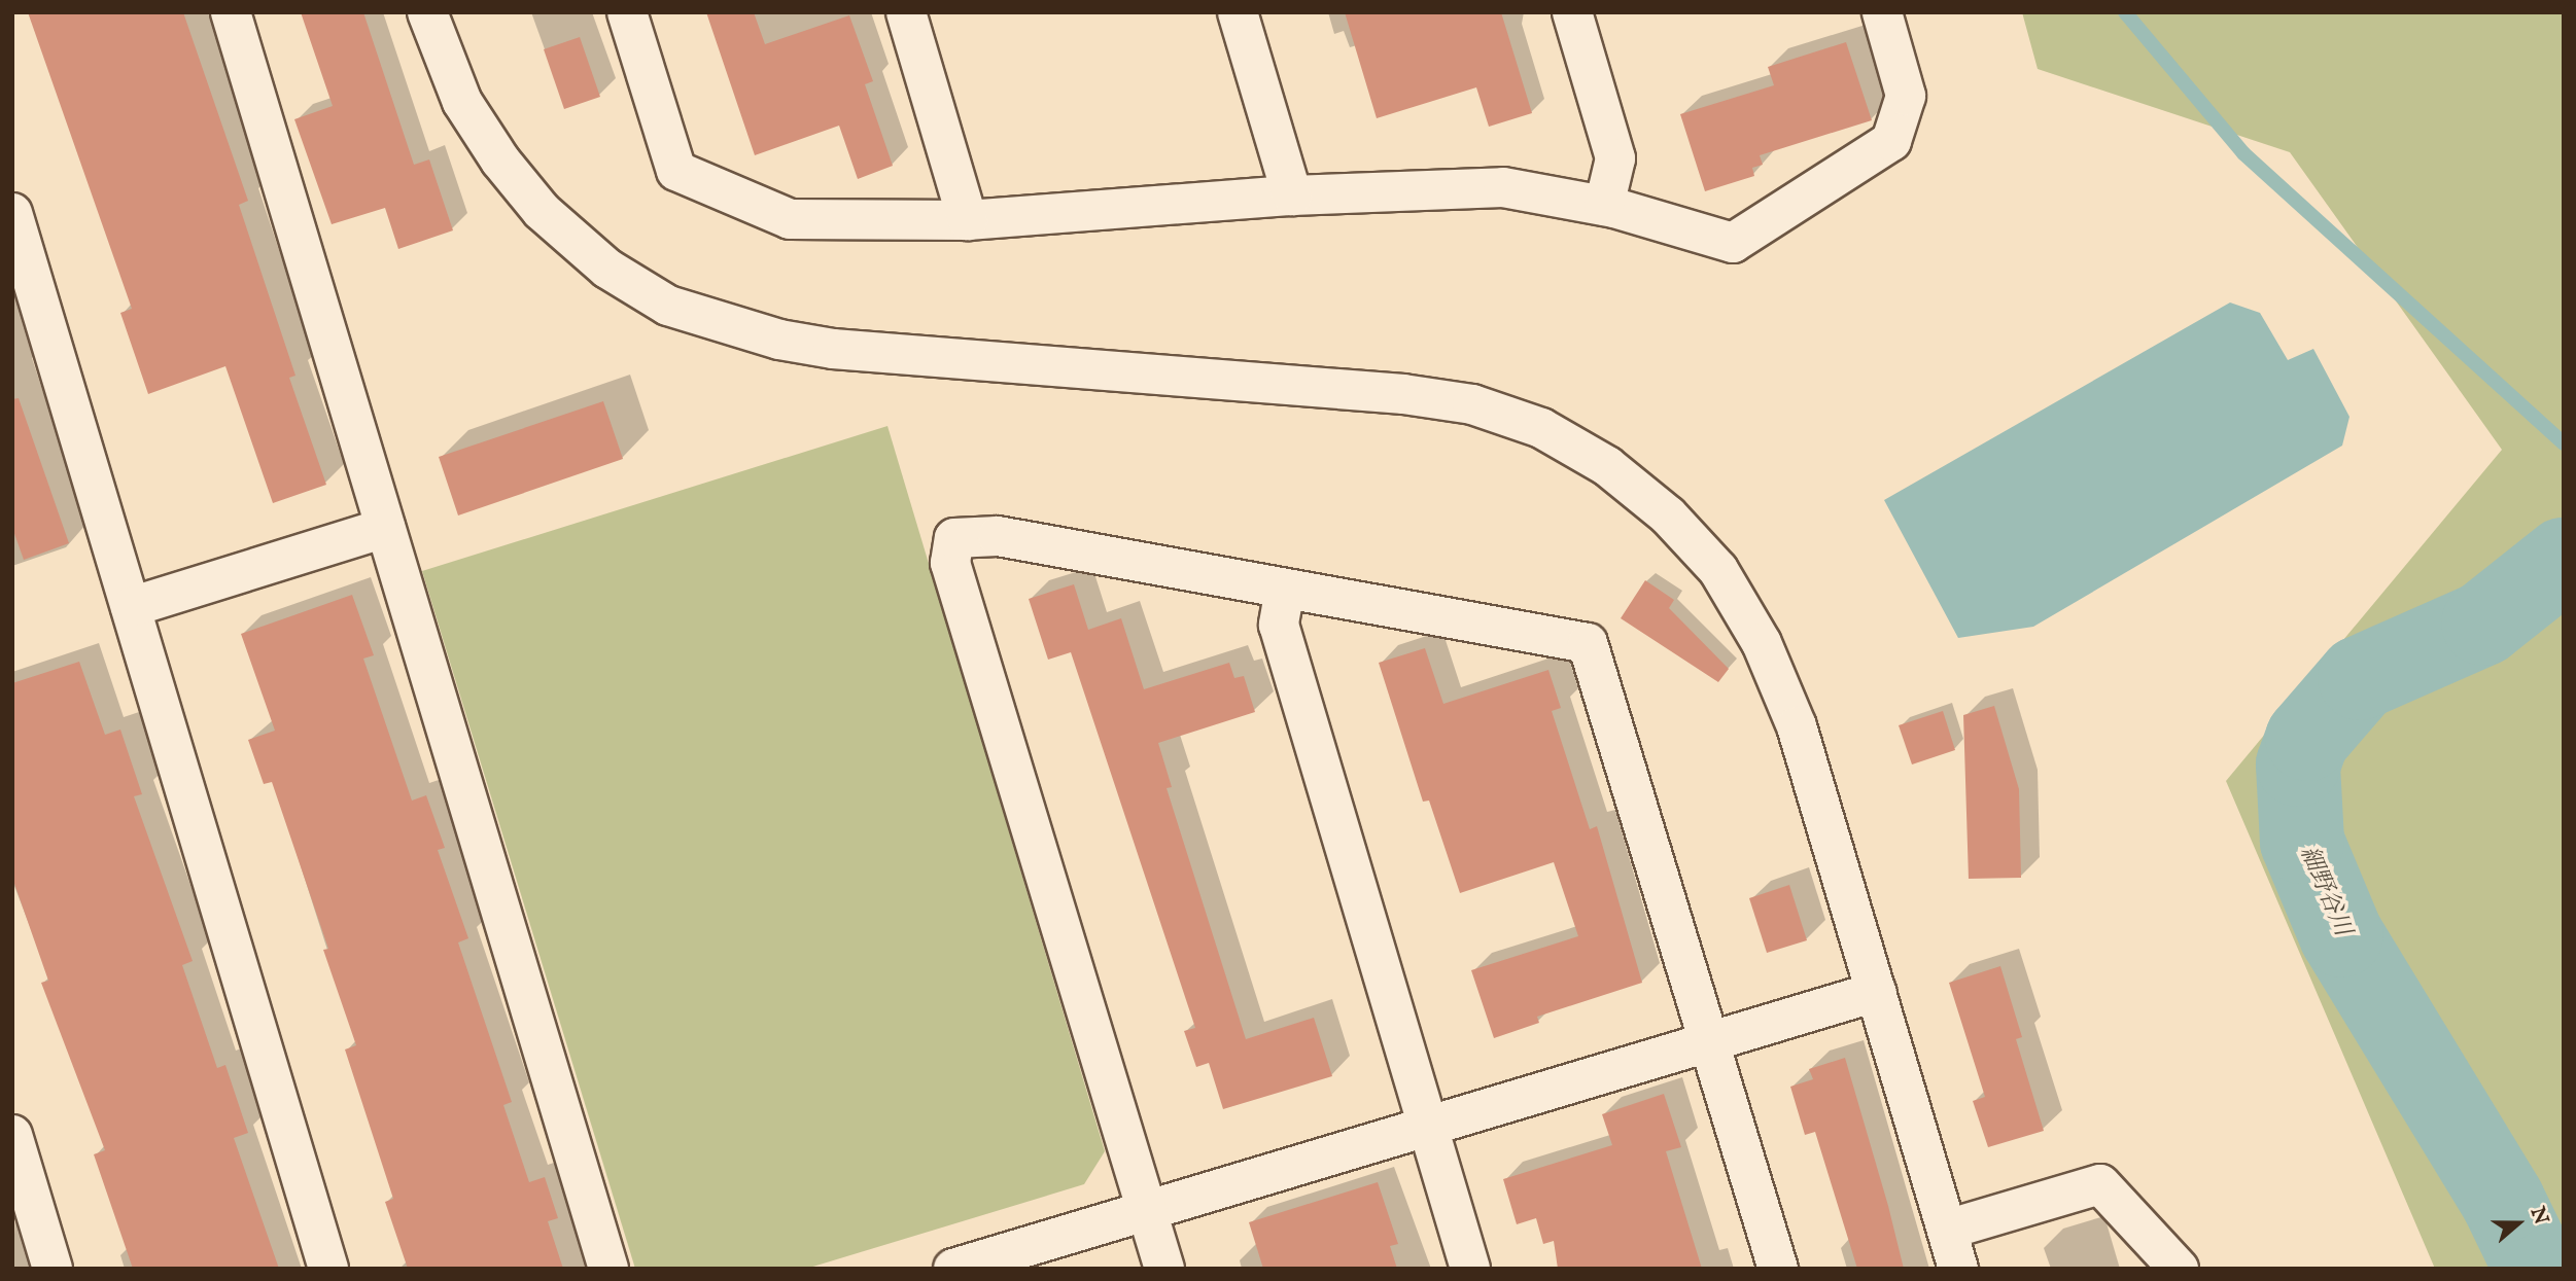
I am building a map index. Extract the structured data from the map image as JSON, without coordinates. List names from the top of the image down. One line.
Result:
{"water":["細野谷川"],"north":"right"}
